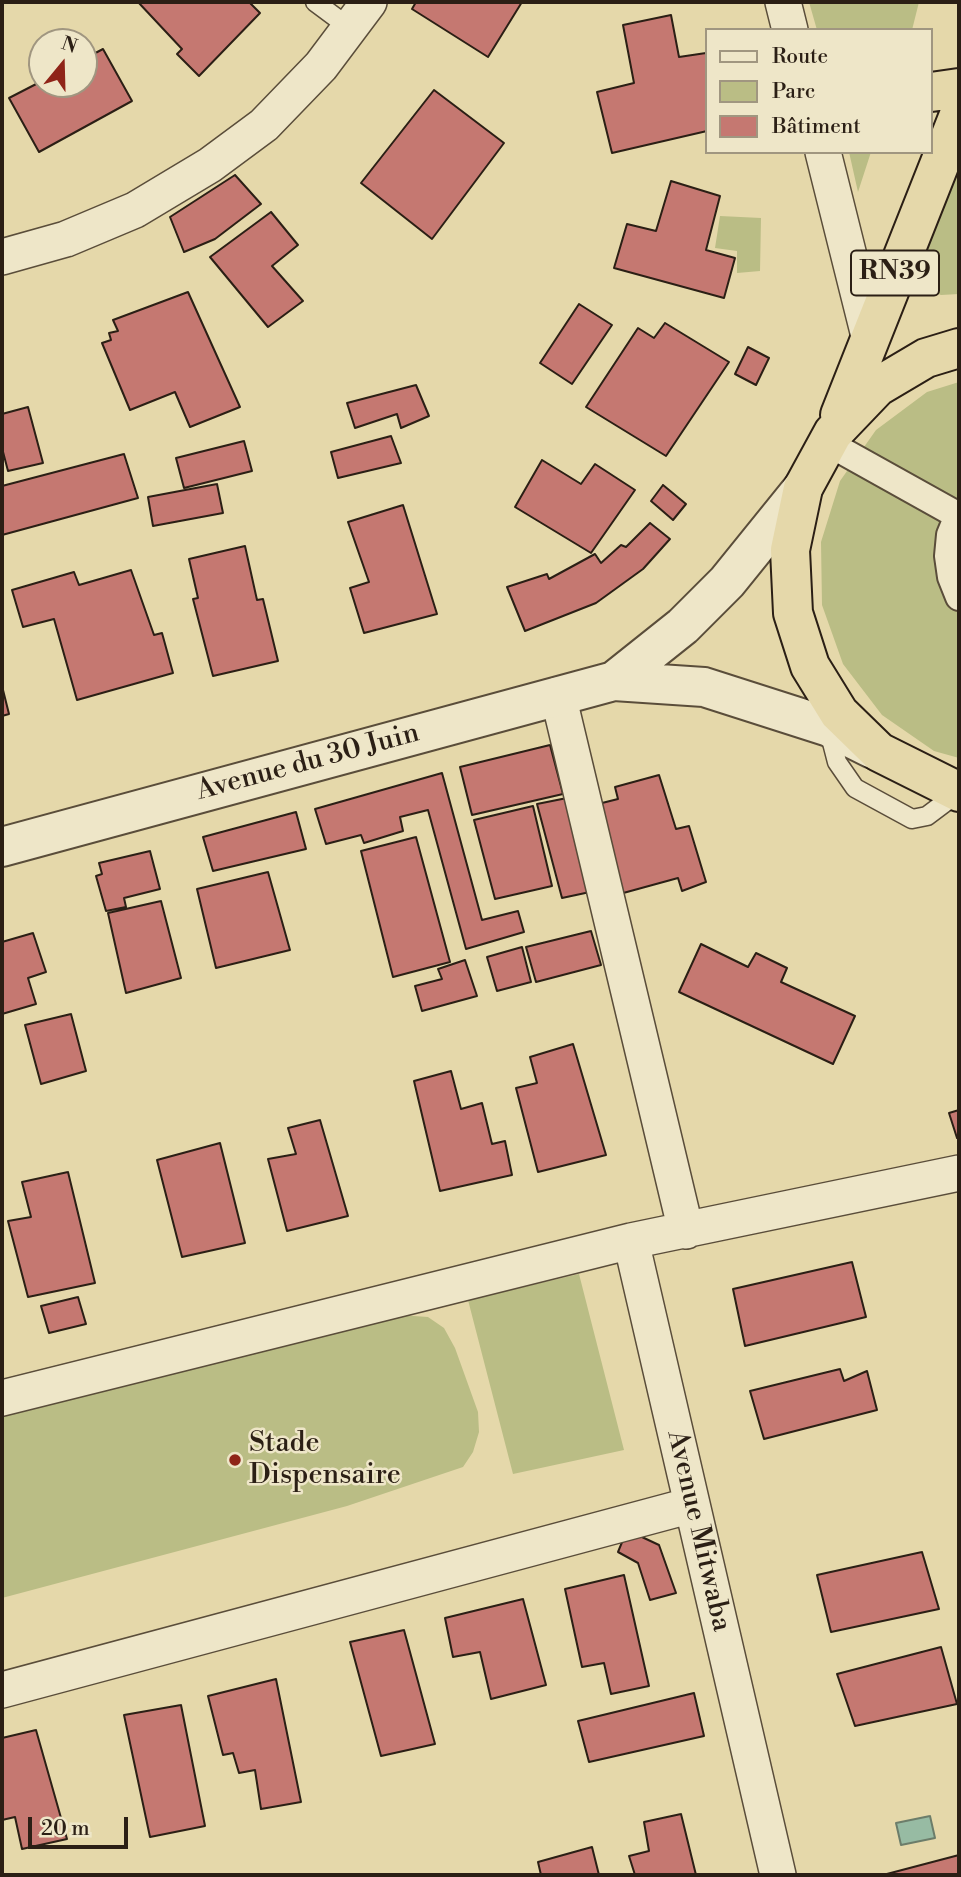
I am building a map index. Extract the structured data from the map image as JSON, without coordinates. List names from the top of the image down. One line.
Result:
{"streets":{"highway":["RN39"],"street":["Avenue du 30 Juin","Avenue Mitwaba"]},"places":["Stade Dispensaire"],"legend":["Route","Parc","Bâtiment"],"scale_bar":"20 m","north":"top"}
